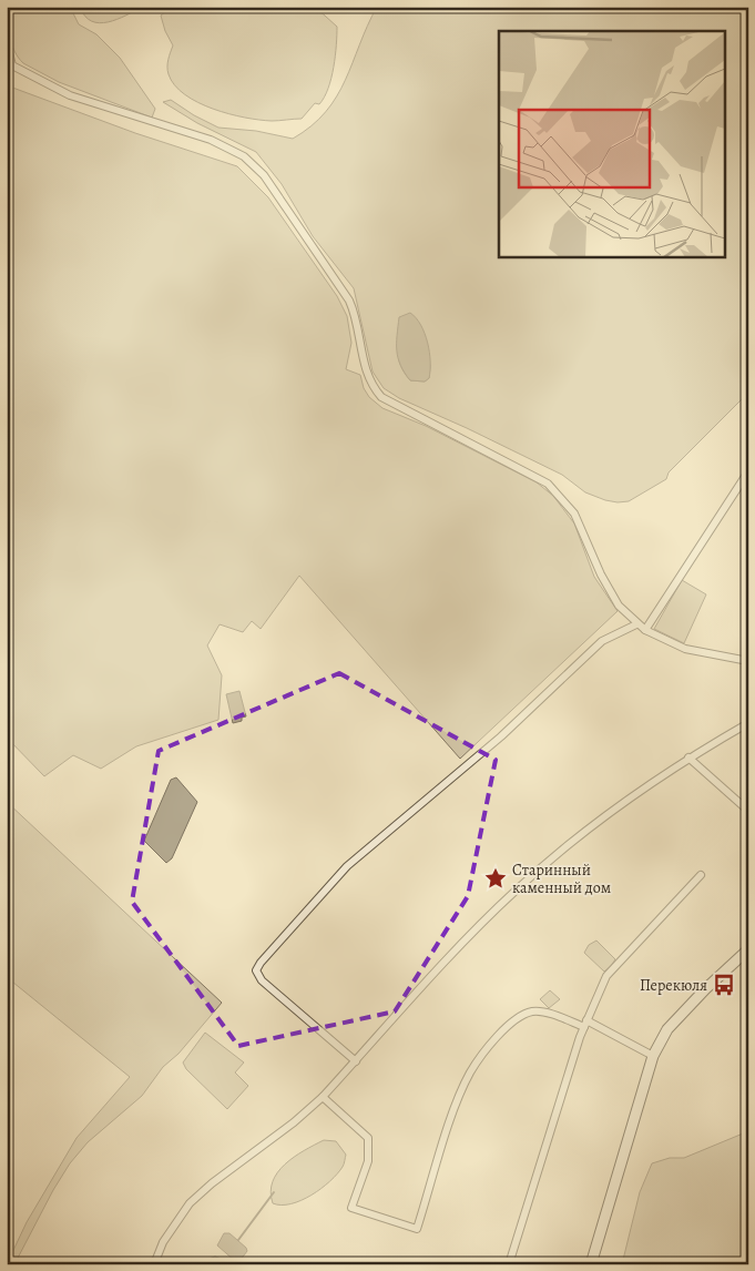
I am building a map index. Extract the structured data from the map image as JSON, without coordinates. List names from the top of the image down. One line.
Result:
{"places":{"place":["Старинный каменный дом"],"bus stop":["Перекюля"]}}
